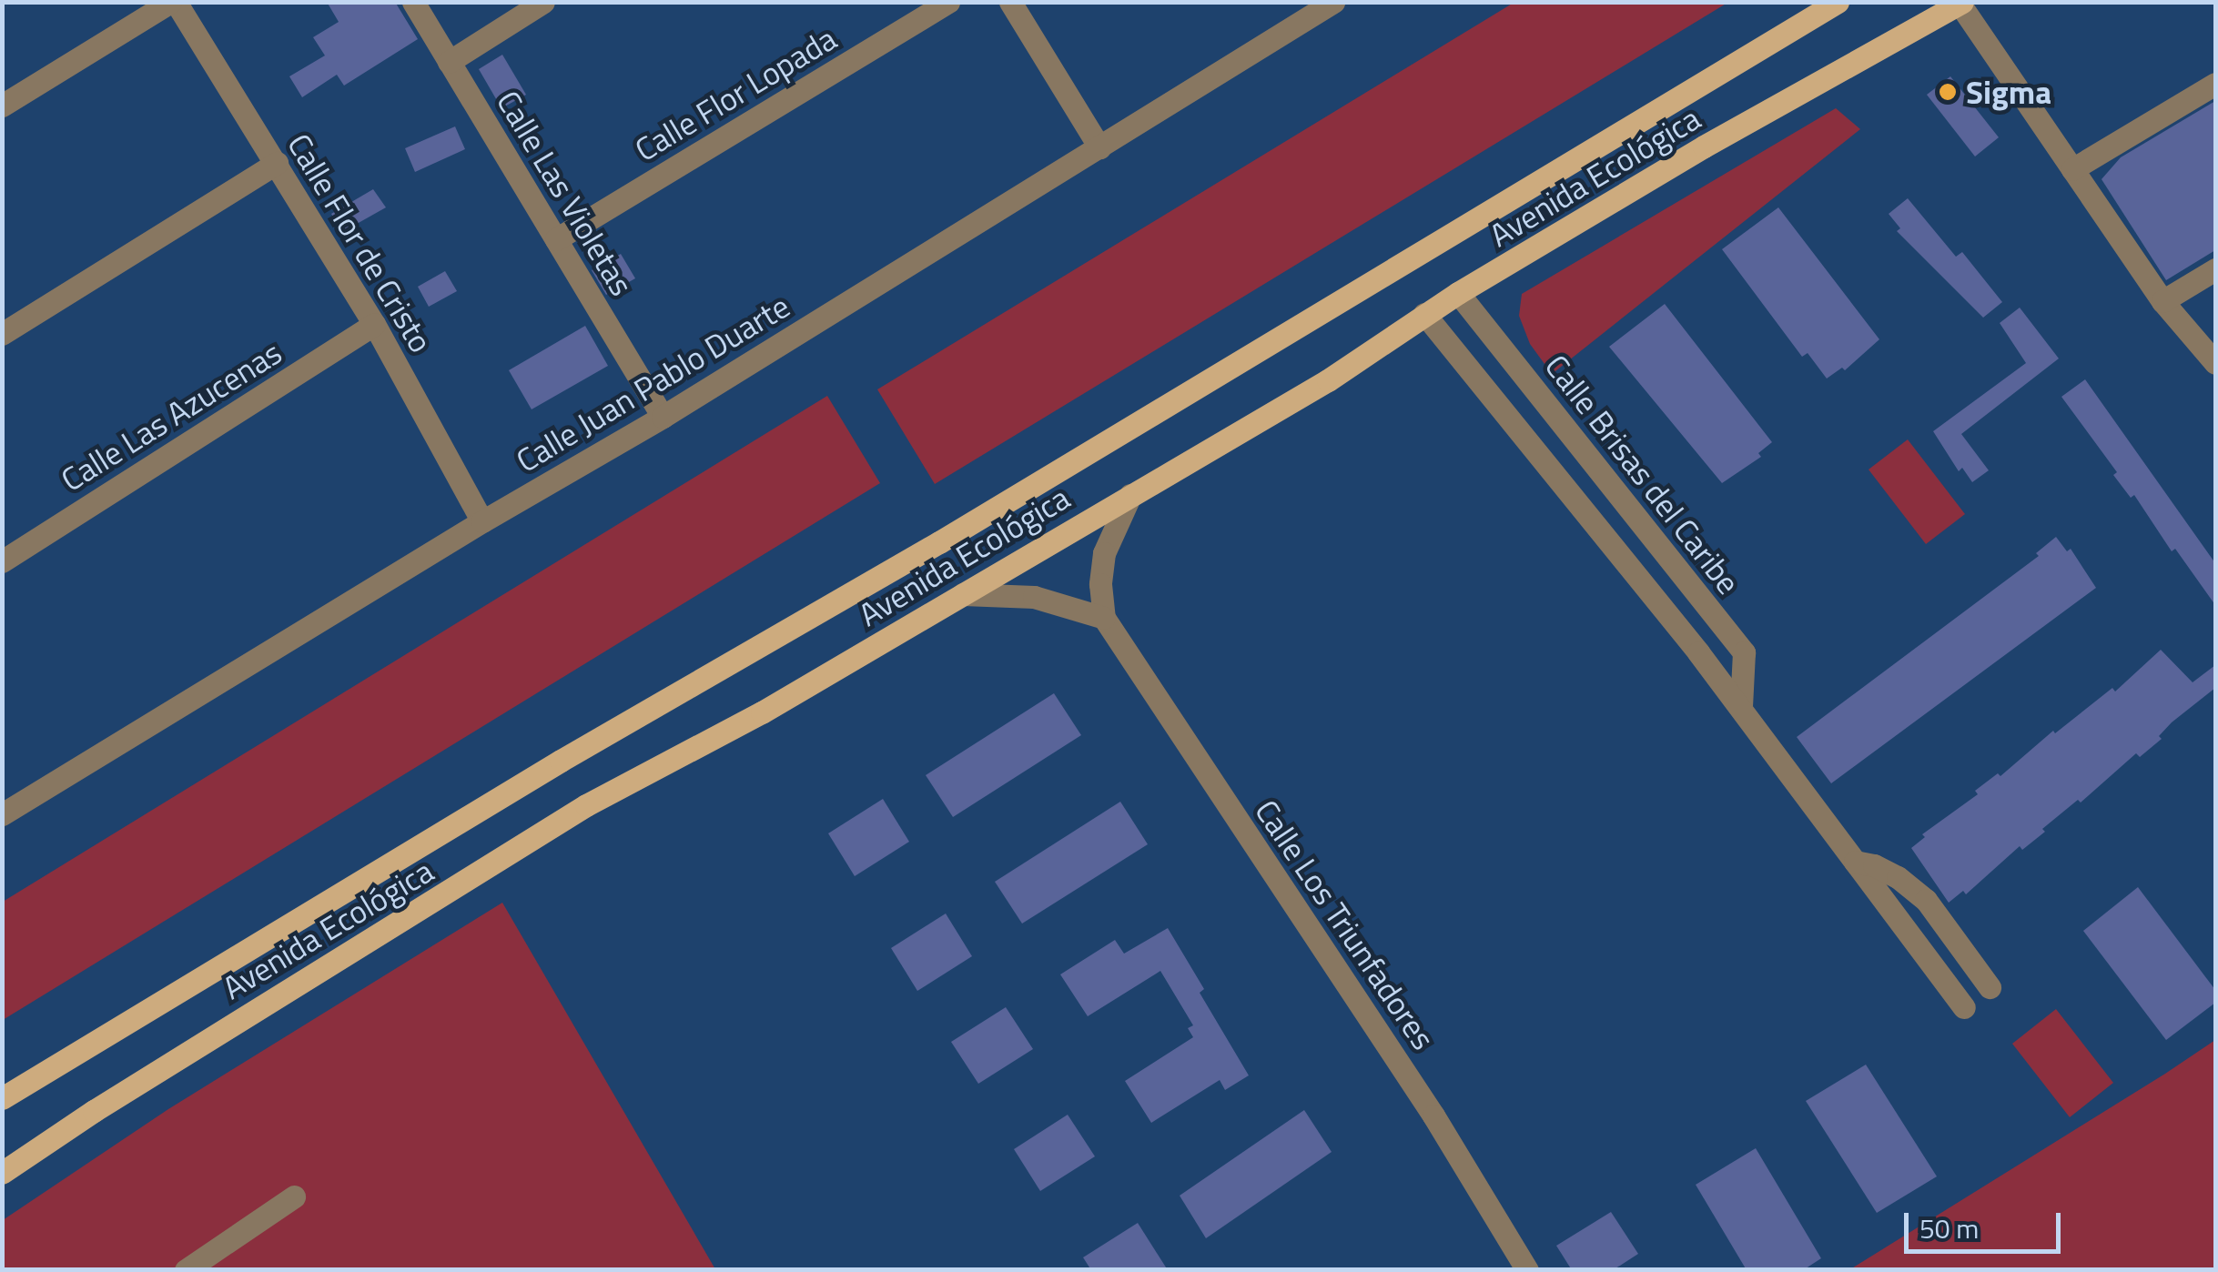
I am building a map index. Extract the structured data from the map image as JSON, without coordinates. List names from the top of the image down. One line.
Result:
{"streets":{"main road":["Avenida Ecológica"],"street":["Calle Flor Lopada","Calle Las Violetas","Calle Flor de Cristo","Calle Juan Pablo Duarte","Calle Las Azucenas","Calle Brisas del Caribe","Calle Los Triunfadores"]},"crossings":[["Calle Flor Lopada","Calle Las Violetas"],["Avenida Ecológica","Calle Brisas del Caribe"],["Calle Las Violetas","Calle Juan Pablo Duarte"],["Calle Flor de Cristo","Calle Juan Pablo Duarte"],["Calle Flor de Cristo","Calle Las Azucenas"]],"places":["Sigma"],"scale_bar":"50 m"}
